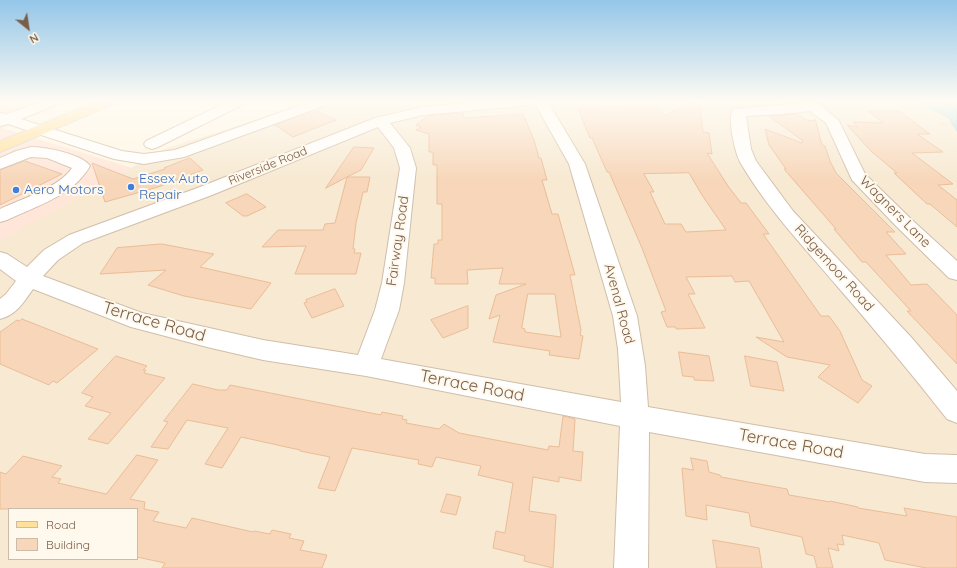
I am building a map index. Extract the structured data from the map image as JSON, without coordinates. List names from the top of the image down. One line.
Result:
{"streets":{"street":["Riverside Road","Wagners Lane","Fairway Road","Ridgemoor Road","Avenal Road","Terrace Road"]},"crossings":[["Riverside Road","Terrace Road"],["Fairway Road","Terrace Road"],["Avenal Road","Terrace Road"]],"places":["Essex Auto Repair","Aero Motors"],"legend":["Road","Building"],"north":"bottom right"}
